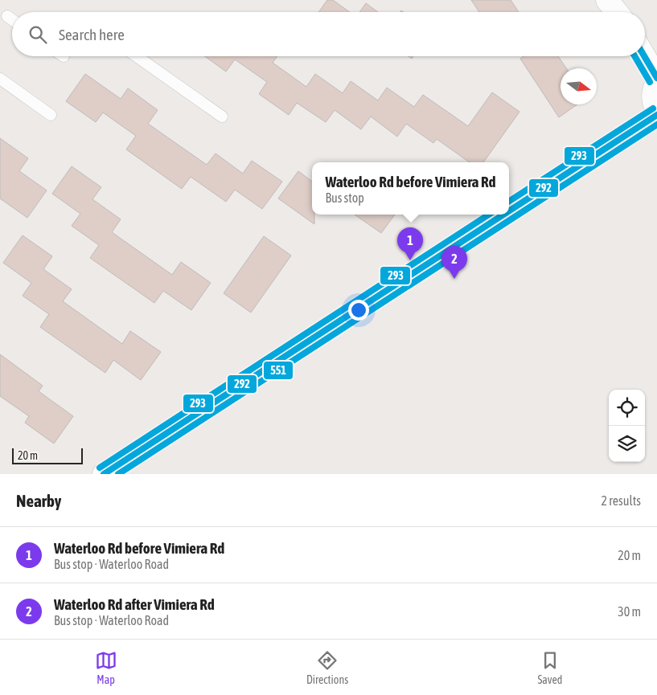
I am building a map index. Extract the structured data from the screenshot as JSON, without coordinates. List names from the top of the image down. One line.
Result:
{"lines":["transit line 292","transit line 551","transit line 293"],"scale_bar":"20 m","north":"right","page":{"search":"Search here","popup":["Waterloo Rd before Vimiera Rd","Bus stop"],"pins":["1","2"],"scale":"20 m","heading":["Nearby","2 results"],"list":[{"mark":"1","name":"Waterloo Rd before Vimiera Rd","note":"Bus stop · Waterloo Road","value":"20 m"},{"mark":"2","name":"Waterloo Rd after Vimiera Rd","note":"Bus stop · Waterloo Road","value":"30 m"}],"nav":["Map","Directions","Saved"]}}
